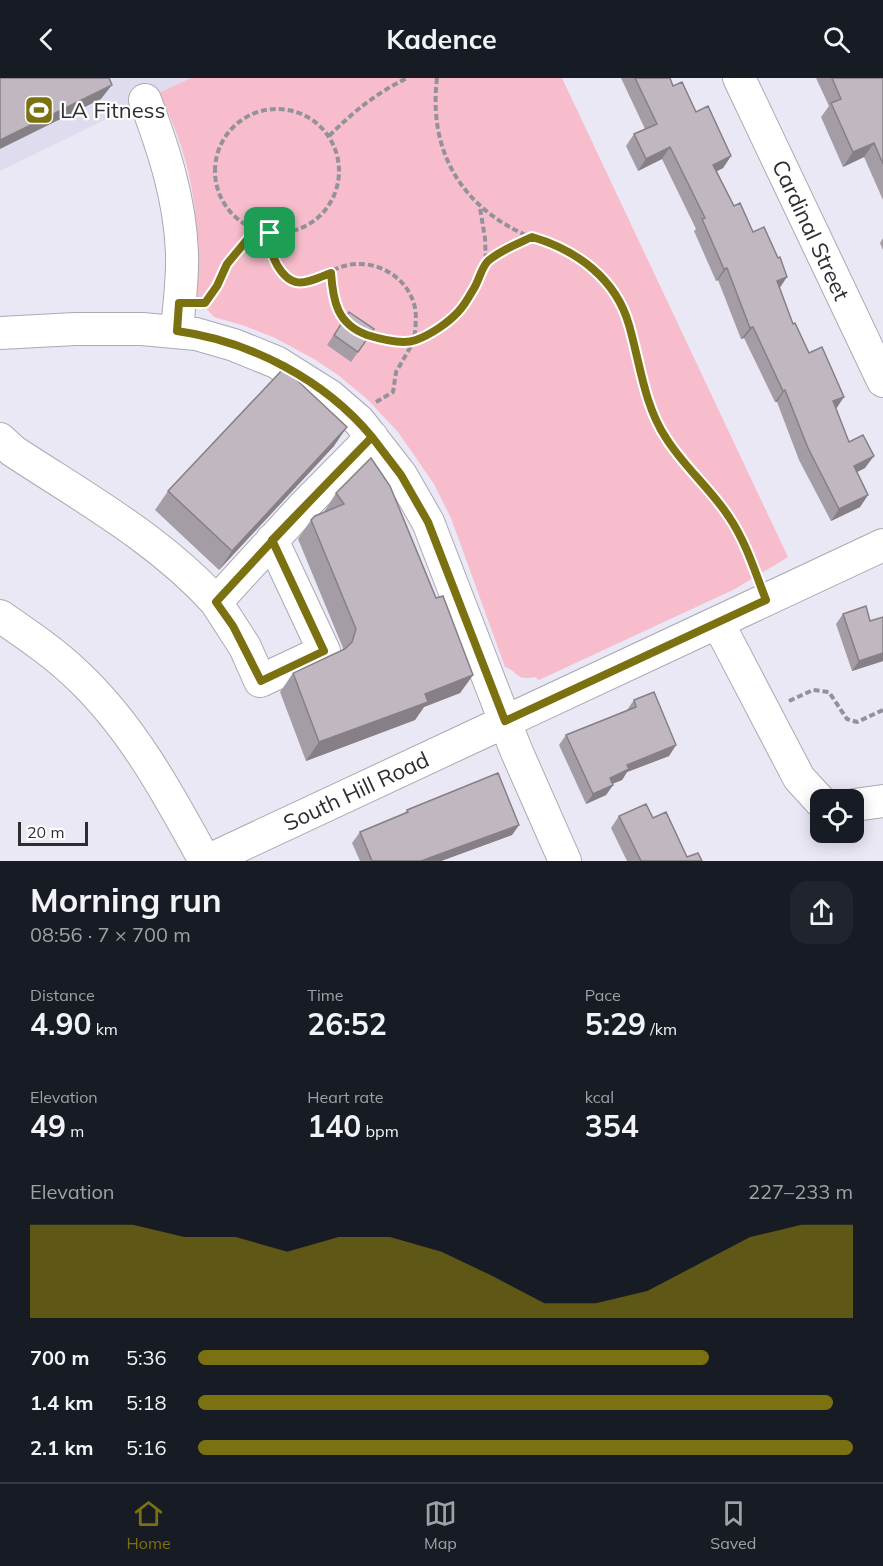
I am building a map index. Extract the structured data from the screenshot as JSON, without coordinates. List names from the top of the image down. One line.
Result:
{"streets":{"street":["Cardinal Street","South Hill Road"]},"places":{"sports":["LA Fitness"]},"scale_bar":"20 m","page":{"header":"Kadence","scale":"20 m","heading":["Morning run","08:56 · 7 × 700 m"],"stats":[["Distance","4.90 km"],["Time","26:52"],["Pace","5:29 /km"],["Elevation","49 m"],["Heart rate","140 bpm"],["kcal","354"]],"chart":["Elevation","227–233 m"],"list":[{"name":"700 m","note":"5:36"},{"name":"1.4 km","note":"5:18"},{"name":"2.1 km","note":"5:16"}],"tabs":["Home","Map","Saved"]}}
